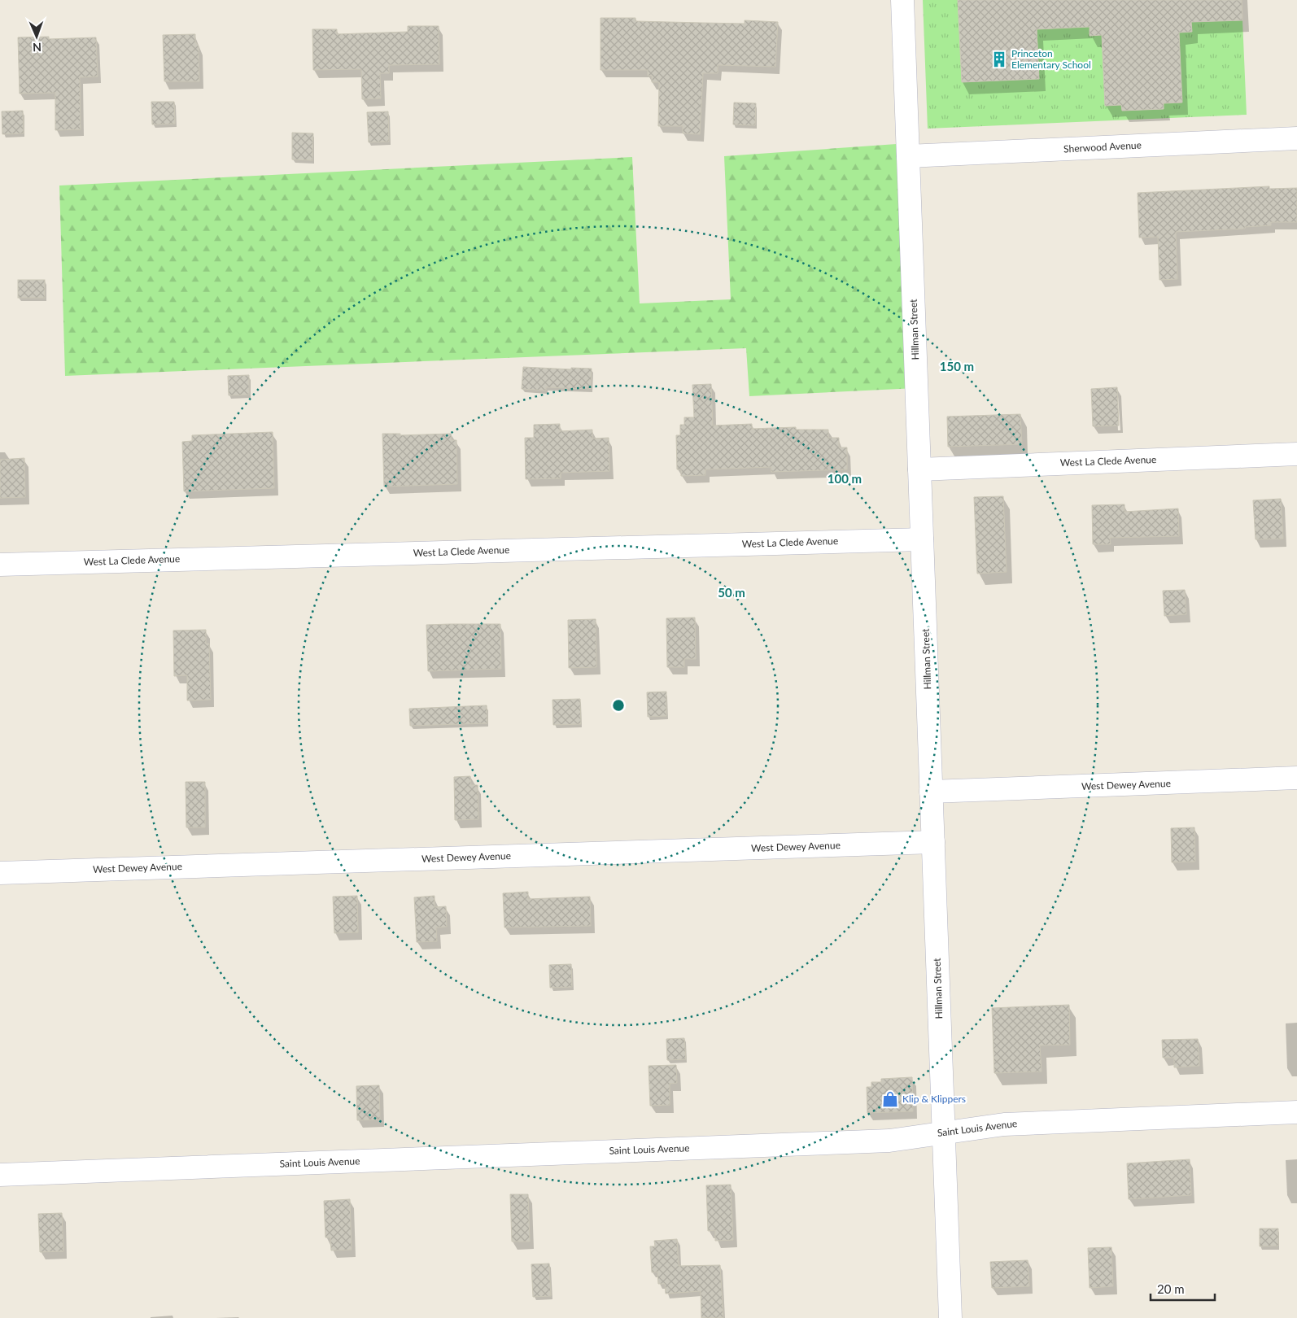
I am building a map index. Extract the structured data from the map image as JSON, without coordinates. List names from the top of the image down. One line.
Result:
{"streets":{"street":["Sherwood Avenue","Hillman Street","West La Clede Avenue","West Dewey Avenue","Saint Louis Avenue"]},"crossings":[["Sherwood Avenue","Hillman Street"],["Hillman Street","West La Clede Avenue"],["Hillman Street","West Dewey Avenue"],["Hillman Street","Saint Louis Avenue"]],"places":{"building":["Princeton Elementary School"],"shop":["Klip & Klippers"]},"scale_bar":"20 m","north":"bottom","rings":["150 m","100 m","50 m"]}
